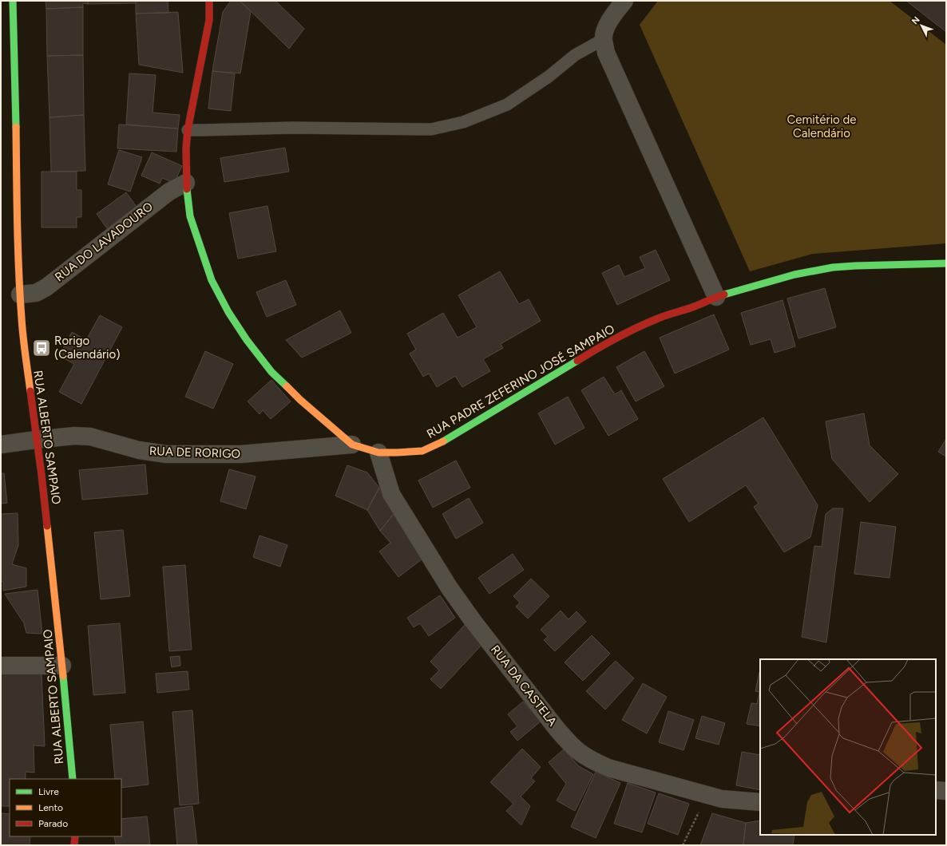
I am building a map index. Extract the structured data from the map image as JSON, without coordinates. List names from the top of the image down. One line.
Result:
{"streets":{"street":["RUA DO LAVADOURO","RUA PADRE ZEFERINO JOSÉ SAMPAIO","RUA ALBERTO SAMPAIO","RUA DE RORIGO","RUA DA CASTELA"]},"crossings":[["RUA DO LAVADOURO","RUA PADRE ZEFERINO JOSÉ SAMPAIO"],["RUA DO LAVADOURO","RUA ALBERTO SAMPAIO"],["RUA PADRE ZEFERINO JOSÉ SAMPAIO","RUA DE RORIGO"],["RUA PADRE ZEFERINO JOSÉ SAMPAIO","RUA DA CASTELA"],["RUA ALBERTO SAMPAIO","RUA DE RORIGO"]],"parks":["Cemitério de Calendário"],"places":{"bus stop":["Rorigo (Calendário)"]},"legend":["Livre","Lento","Parado"],"north":"top left"}
